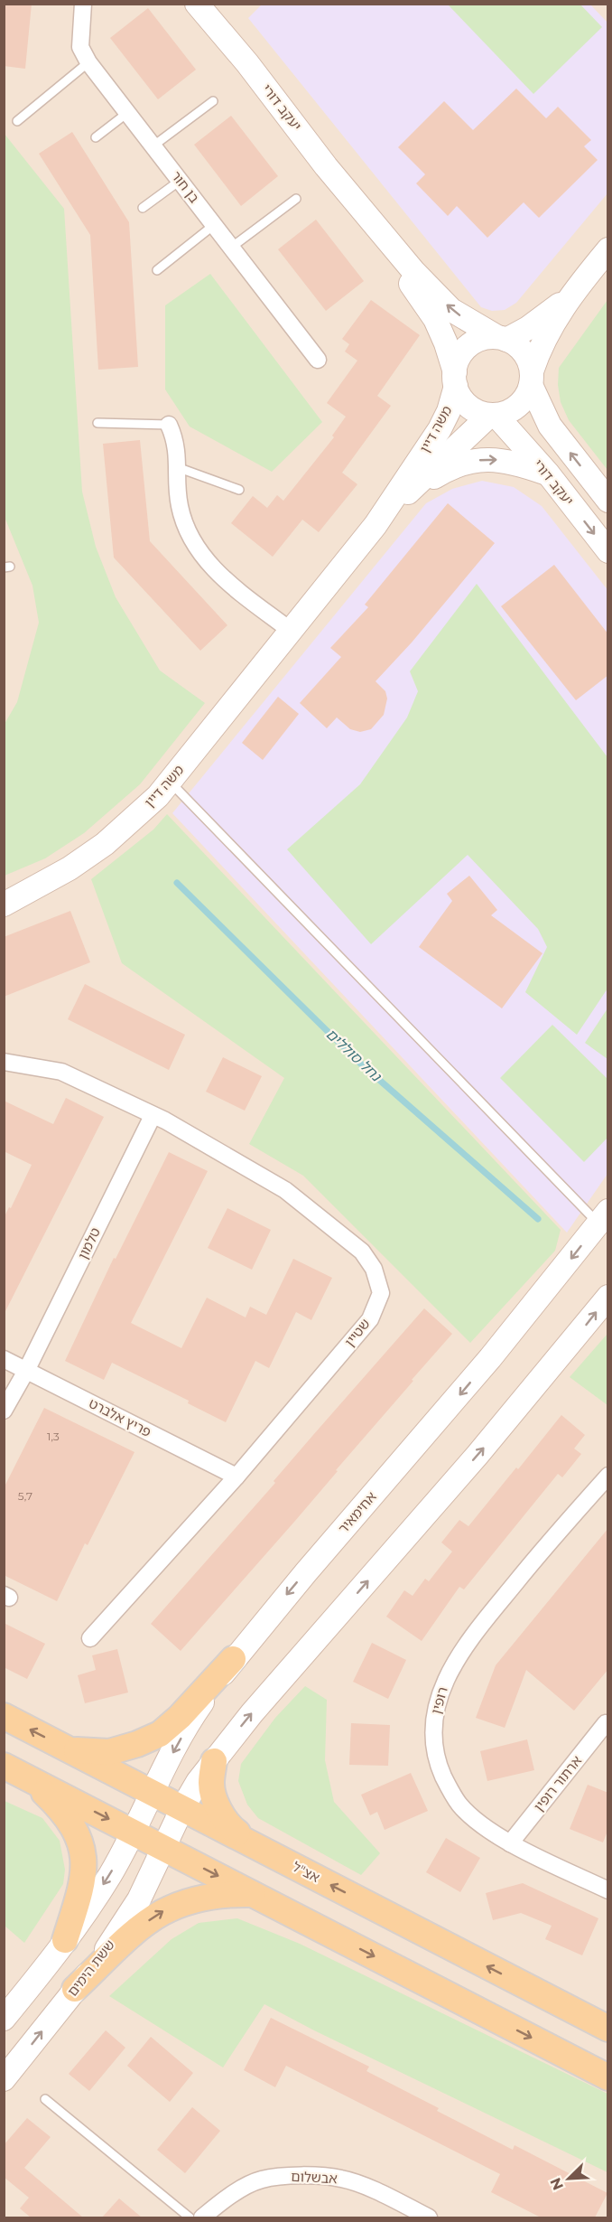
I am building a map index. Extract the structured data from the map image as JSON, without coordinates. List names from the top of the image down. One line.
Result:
{"streets":{"main road":["אצ\"ל"],"street":["יעקב דורי","בן חור","משה דיין","טלמון","שטיין","פריץ אלברט","אחימאיר","רופין","ארתור רופין","ששת הימים","אבשלום"]},"crossings":[["יעקב דורי","משה דיין"],["טלמון","שטיין"],["טלמון","פריץ אלברט"],["שטיין","פריץ אלברט"],["אחימאיר","אצ\"ל"],["רופין","ארתור רופין"]],"water":["נחל סוללים"],"house_numbers":["1,3","5,7"],"north":"bottom left"}
